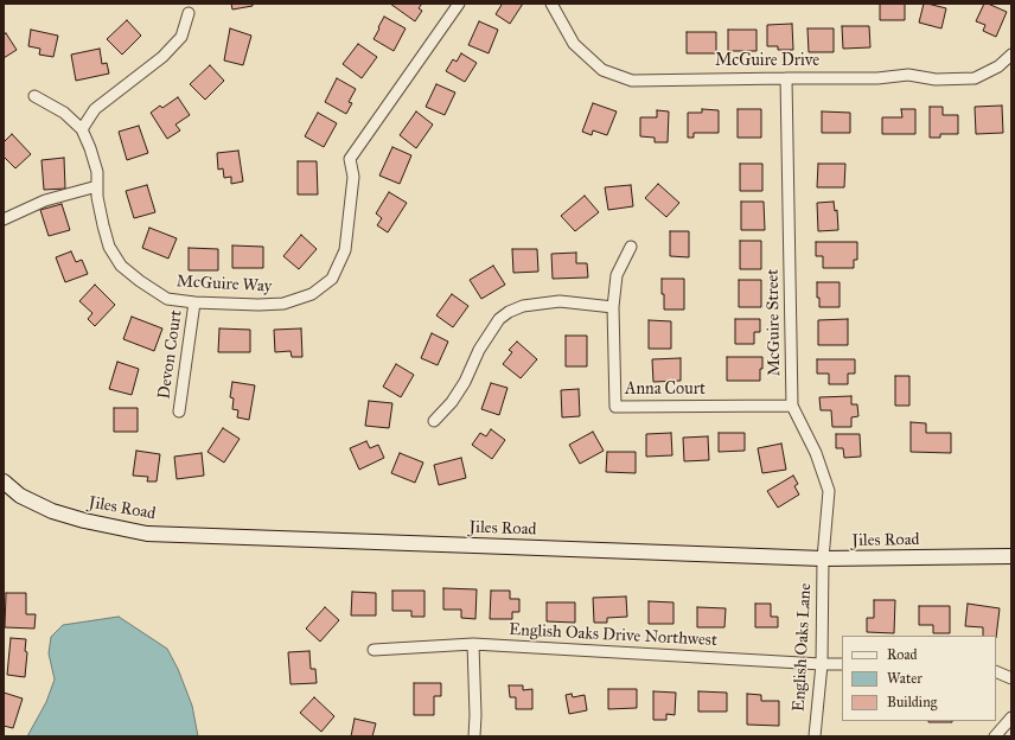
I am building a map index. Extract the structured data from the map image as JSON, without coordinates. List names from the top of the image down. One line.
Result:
{"streets":{"street":["McGuire Drive","McGuire Way","McGuire Street","Devon Court","Anna Court","Jiles Road","English Oaks Drive Northwest","English Oaks Lane"]},"crossings":[["McGuire Drive","McGuire Street"],["McGuire Way","Devon Court"],["McGuire Street","Anna Court"],["McGuire Street","Jiles Road"],["McGuire Street","English Oaks Lane"],["Jiles Road","English Oaks Lane"],["English Oaks Drive Northwest","English Oaks Lane"]],"legend":["Road","Water","Building"]}
